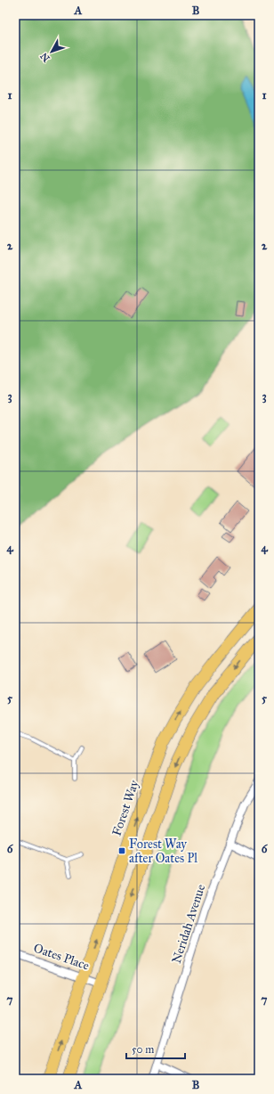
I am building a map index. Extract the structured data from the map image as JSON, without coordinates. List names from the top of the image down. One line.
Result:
{"streets":{"main road":["Forest Way"],"street":["Neridah Avenue","Oates Place"]},"crossings":[["Forest Way","Oates Place"]],"places":{"transit":["Forest Way after Oates Pl"]},"scale_bar":"50 m","north":"bottom left","grid":{"columns":["A","B"],"rows":["1","2","3","4","5","6","7"]}}
